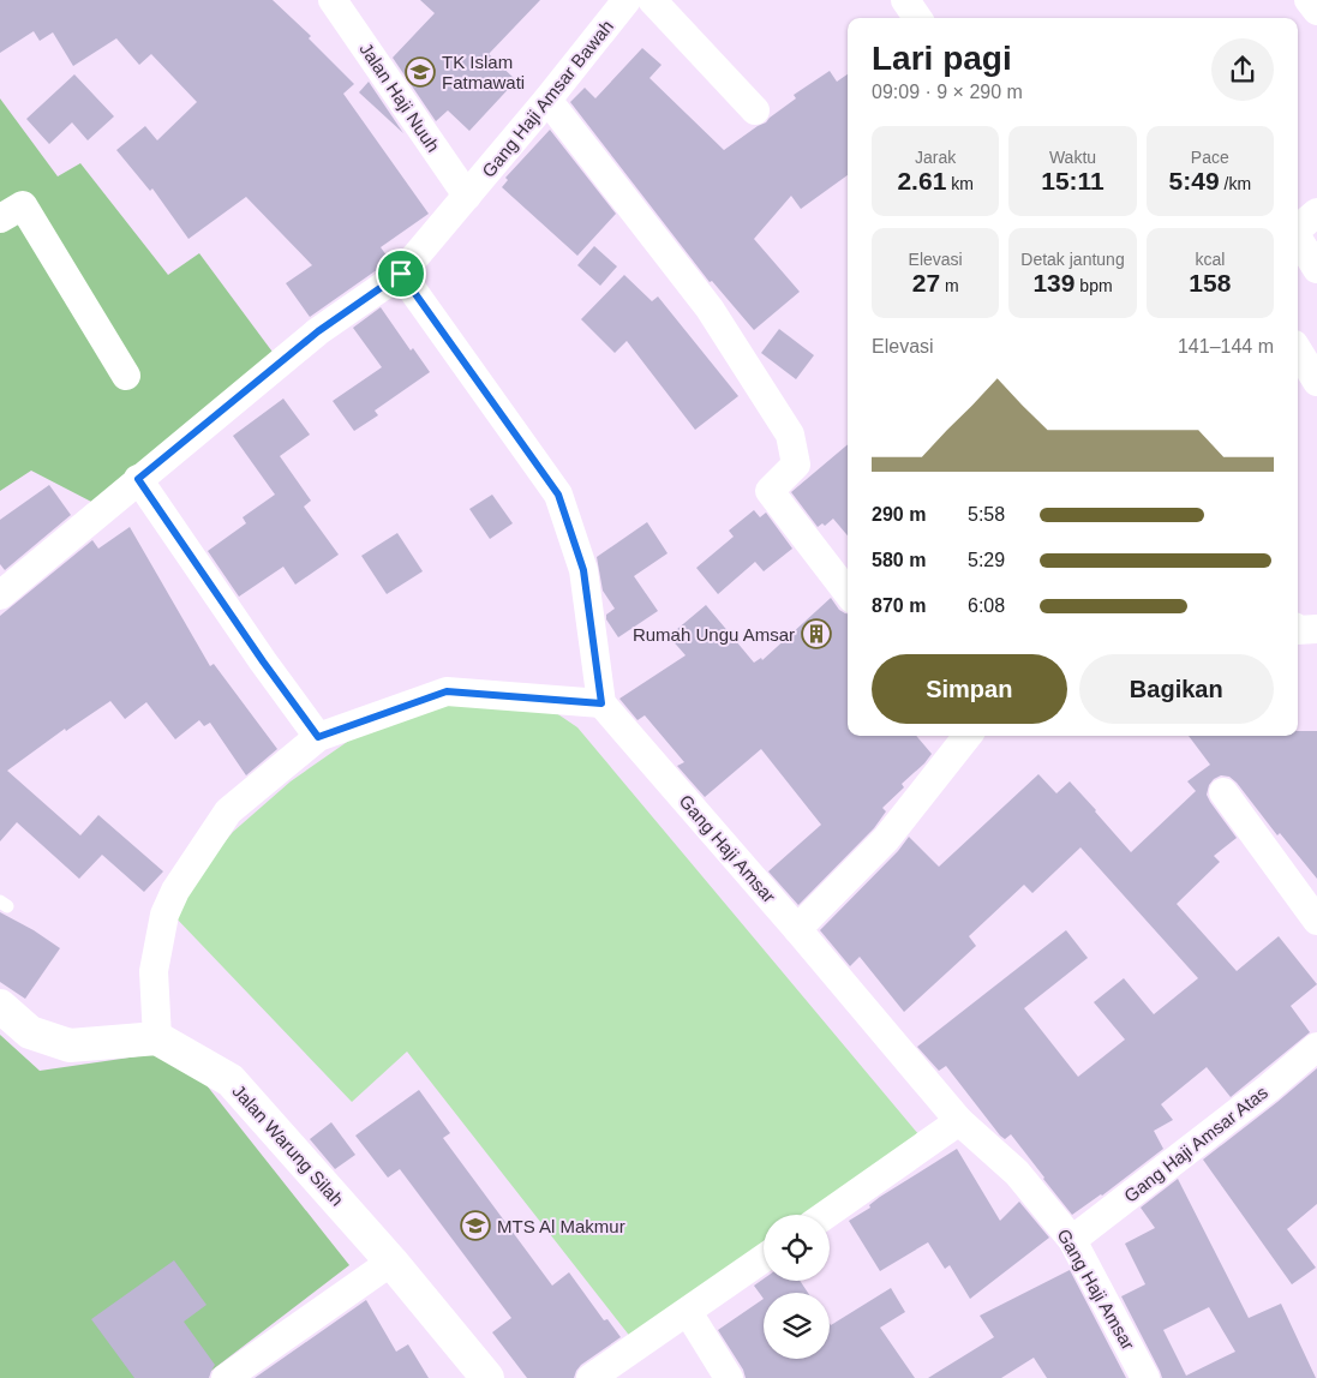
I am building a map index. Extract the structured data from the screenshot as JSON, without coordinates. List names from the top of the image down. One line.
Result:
{"streets":{"street":["Jalan Haji Nuuh","Gang Haji Amsar Bawah","Gang Haji Amsar","Gang Haji Amsar Atas","Jalan Warung Silah"]},"crossings":[["Jalan Haji Nuuh","Gang Haji Amsar Bawah"],["Gang Haji Amsar","Gang Haji Amsar Atas"]],"places":{"school or university":["TK Islam Fatmawati","MTS Al Makmur"],"building":["Rumah Ungu Amsar"]},"page":{"heading":["Lari pagi","09:09 · 9 × 290 m"],"stats":[["Jarak","2.61 km"],["Waktu","15:11"],["Pace","5:49 /km"],["Elevasi","27 m"],["Detak jantung","139 bpm"],["kcal","158"]],"chart":["Elevasi","141–144 m"],"list":[{"name":"290 m","note":"5:58"},{"name":"580 m","note":"5:29"},{"name":"870 m","note":"6:08"}],"buttons":["Simpan","Bagikan"]}}
